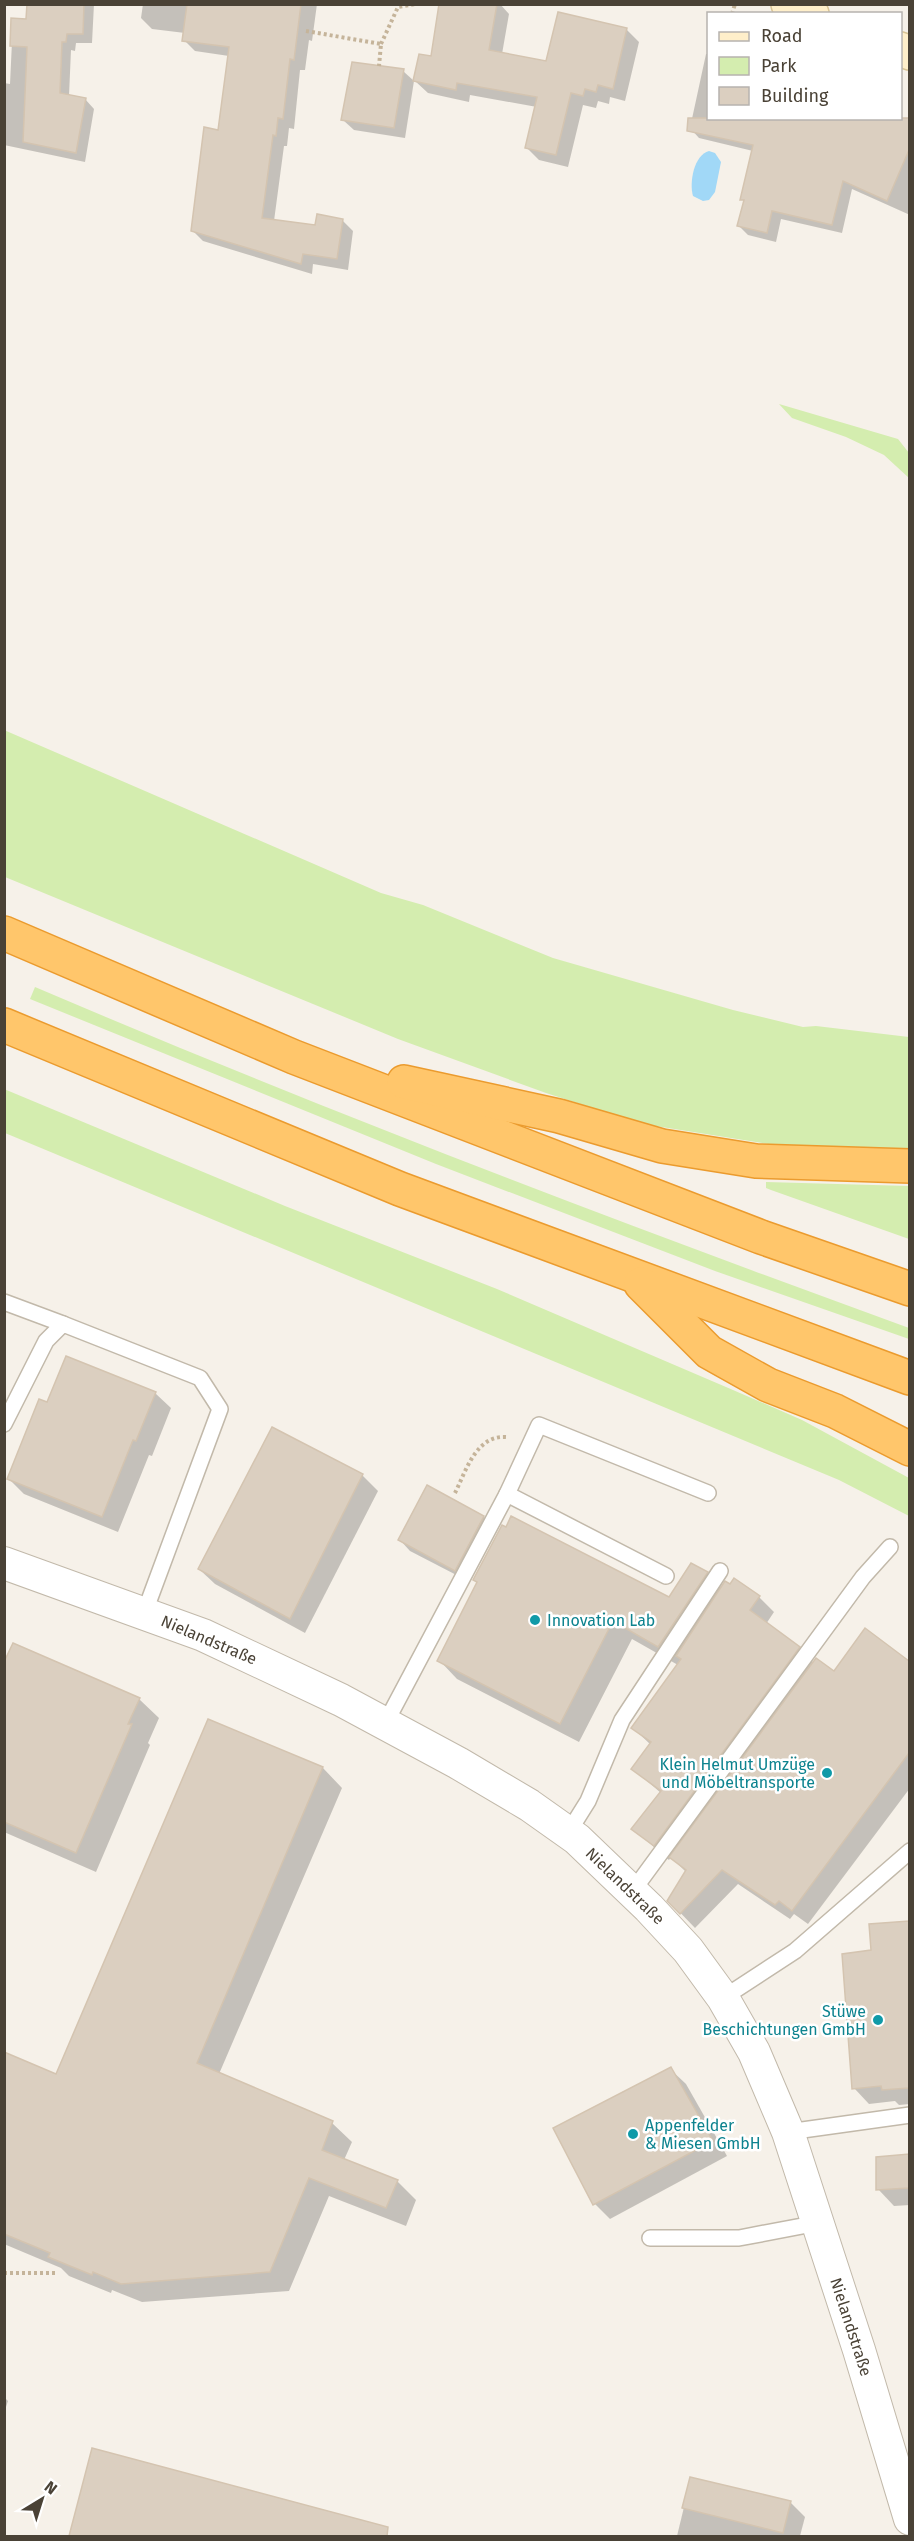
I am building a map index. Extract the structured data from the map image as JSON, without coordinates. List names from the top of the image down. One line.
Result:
{"streets":{"street":["Nielandstraße"]},"places":["Innovation Lab","Klein Helmut Umzüge und Möbeltransporte","Stüwe Beschichtungen GmbH","Appenfelder & Miesen GmbH"],"legend":["Road","Park","Building"],"north":"top right"}
